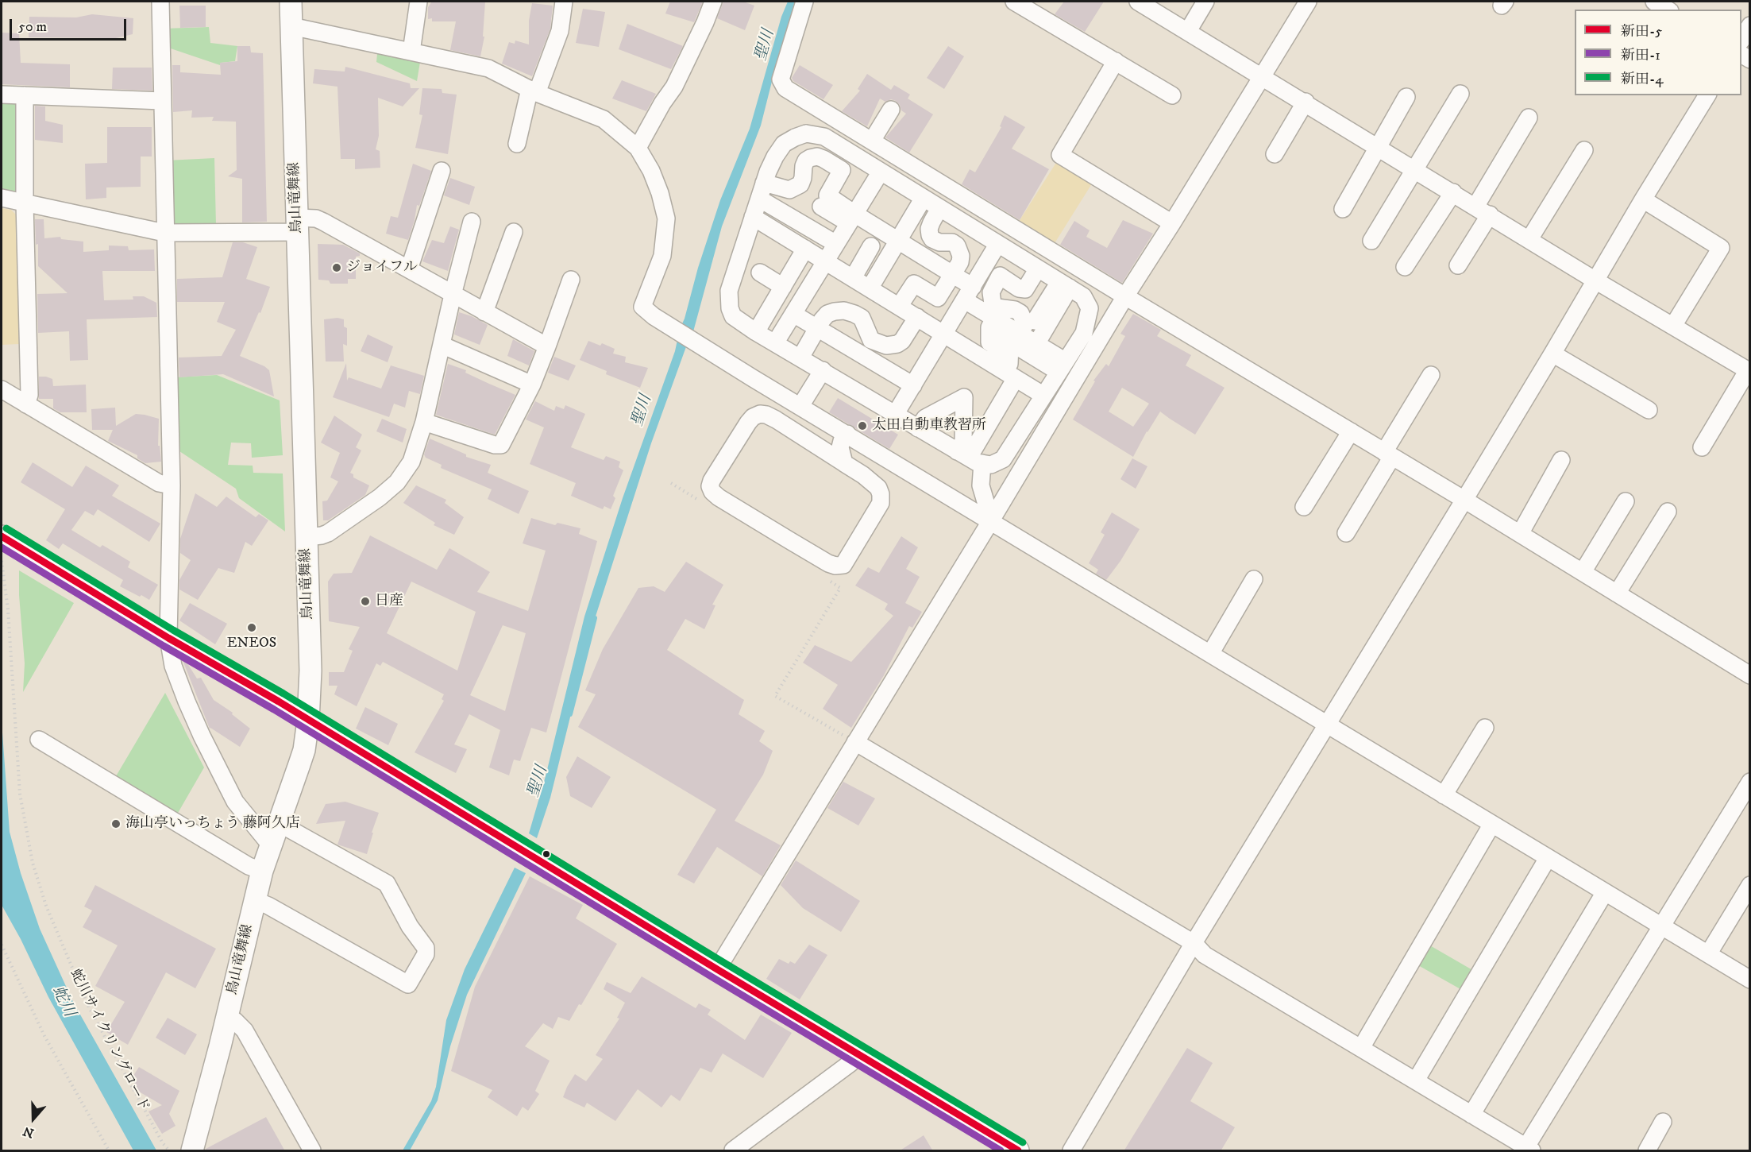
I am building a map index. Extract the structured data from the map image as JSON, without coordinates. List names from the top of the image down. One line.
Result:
{"streets":{"main road":["鳥山竜舞線"],"path":["蛇川サイクリングロード"]},"water":["聖川","蛇川"],"places":["ジョイフル","太田自動車教習所","日産","ENEOS","海山亭いっちょう 藤阿久店"],"lines":["transit line 新田-4","transit line 新田-5","transit line 新田-1"],"legend":["新田-5","新田-1","新田-4"],"scale_bar":"50 m","north":"bottom"}
